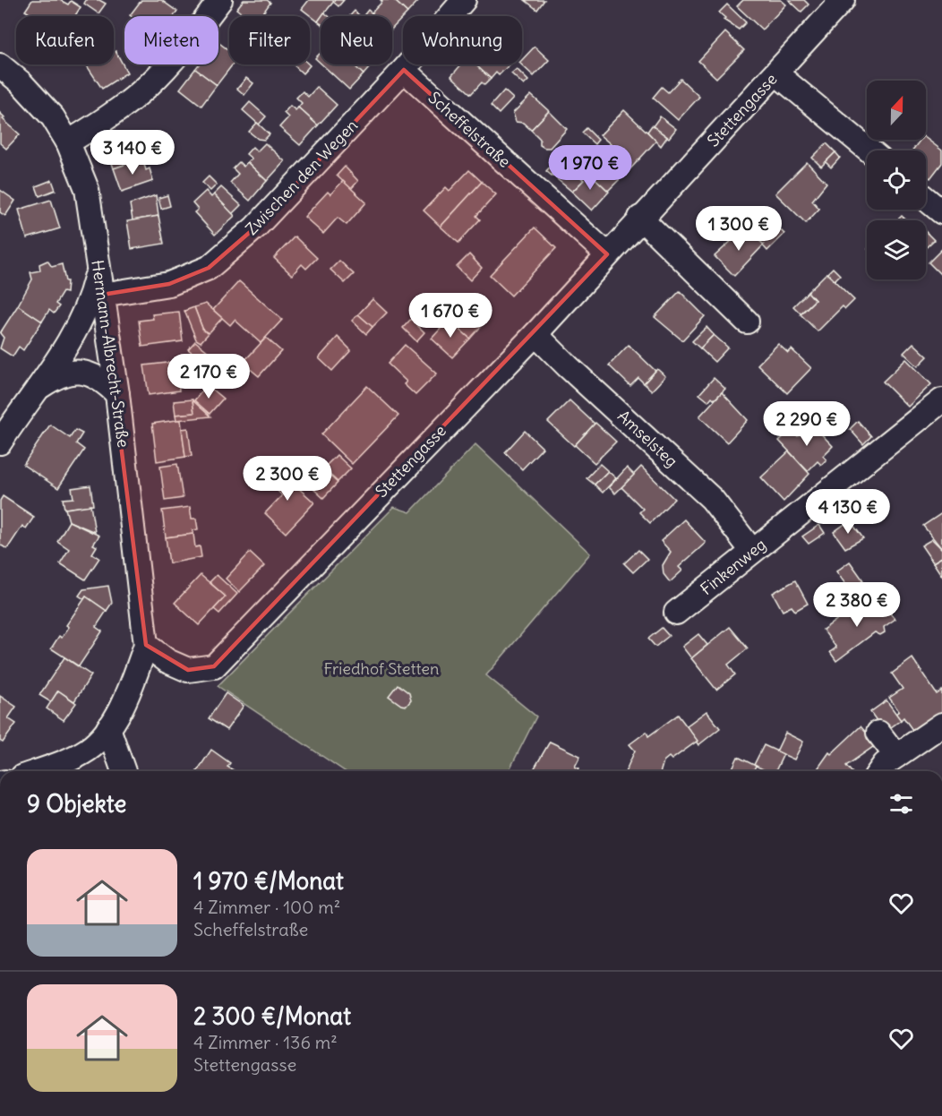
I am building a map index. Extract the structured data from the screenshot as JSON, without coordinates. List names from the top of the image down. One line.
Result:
{"streets":{"street":["Stettengasse","Scheffelstraße","Zwischen den Wegen","Hermann-Albrecht-Straße","Amselsteg","Finkenweg"]},"crossings":[["Stettengasse","Scheffelstraße"],["Stettengasse","Hermann-Albrecht-Straße"],["Stettengasse","Amselsteg"],["Scheffelstraße","Zwischen den Wegen"],["Zwischen den Wegen","Hermann-Albrecht-Straße"],["Amselsteg","Finkenweg"]],"parks":["Friedhof Stetten"],"north":"top","page":{"chip":["Kaufen","Mieten","Filter","Neu","Wohnung"],"price":["3 140 €","1 970 €","1 300 €","1 670 €","2 170 €","2 290 €","2 300 €","4 130 €","2 380 €"],"heading":"9 Objekte","list":[{"name":"1 970 €/Monat","note":"4 Zimmer · 100 m² · Scheffelstraße"},{"name":"2 300 €/Monat","note":"4 Zimmer · 136 m² · Stettengasse"}]}}
